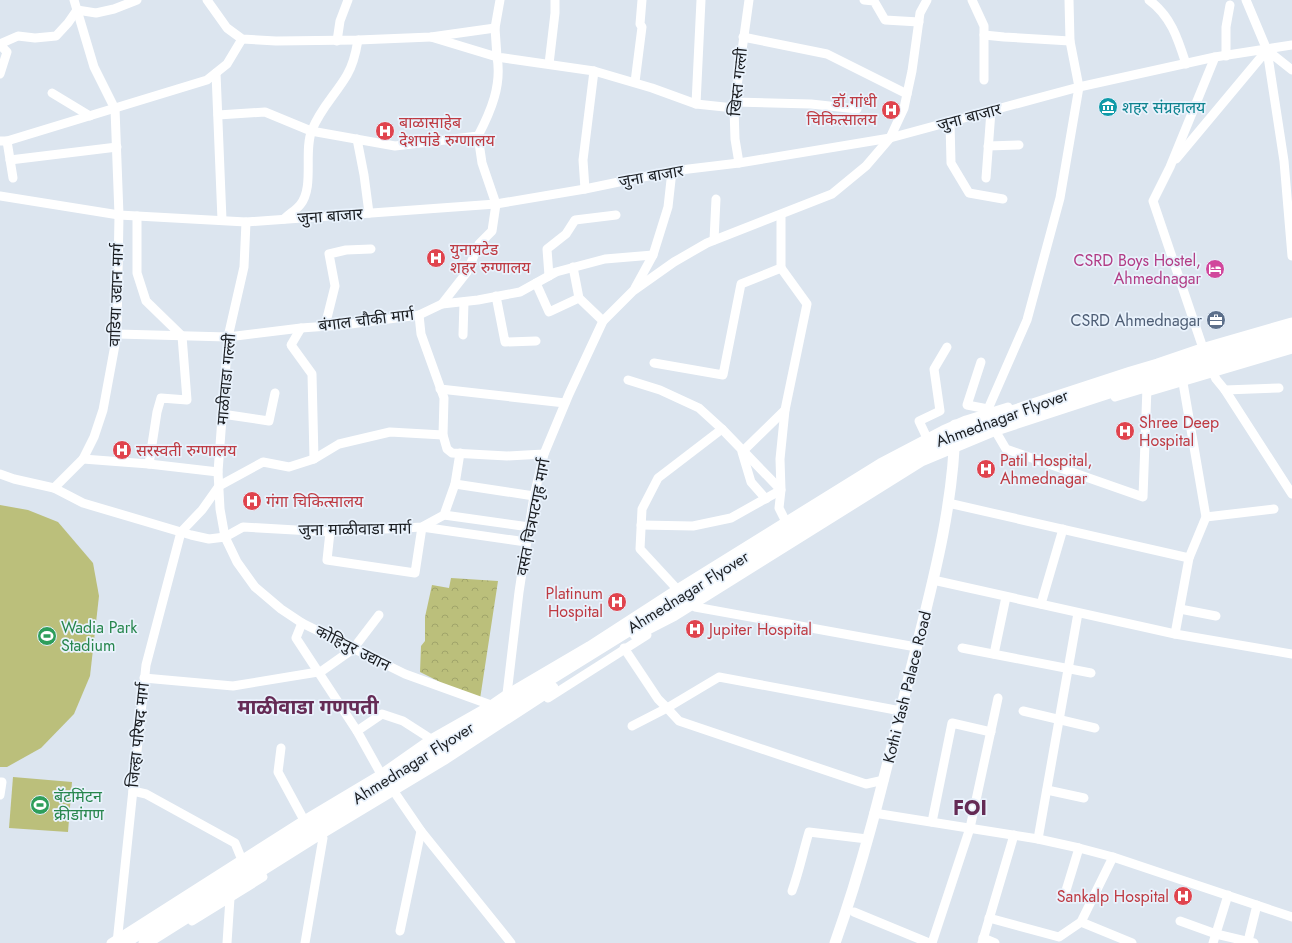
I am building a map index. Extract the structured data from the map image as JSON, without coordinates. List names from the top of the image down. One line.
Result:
{"streets":{"highway":["Ahmednagar Flyover"],"main road":["Kothi Yash Palace Road"],"street":["खिस्त गल्ली","जुना बाजार","वाडिया उद्यान मार्ग","बंगाल चौकी मार्ग","माळीवाडा गल्ली","वसंत चित्रपटगृह मार्ग","जुना माळीवाडा मार्ग","कोहिनुर उद्यान","जिल्हा परिषद मार्ग"]},"crossings":[["खिस्त गल्ली","जुना बाजार"],["जुना बाजार","वाडिया उद्यान मार्ग"],["जुना बाजार","माळीवाडा गल्ली"],["वाडिया उद्यान मार्ग","बंगाल चौकी मार्ग"],["बंगाल चौकी मार्ग","माळीवाडा गल्ली"],["माळीवाडा गल्ली","जुना माळीवाडा मार्ग"],["माळीवाडा गल्ली","कोहिनुर उद्यान"],["Ahmednagar Flyover","जिल्हा परिषद मार्ग"],["जुना माळीवाडा मार्ग","कोहिनुर उद्यान"]],"districts":["माळीवाडा गणपती","FOI"],"places":{"museum":["शहर संग्रहालय"],"hospital":["डॉ.गांधी चिकित्सालय","बाळासाहेब देशपांडे रुग्णालय","युनायटेड शहर रुग्णालय","Shree Deep Hospital","सरस्वती रुग्णालय","Patil Hospital, Ahmednagar","गंगा चिकित्सालय","Platinum Hospital","Jupiter Hospital","Sankalp Hospital"],"hotel":["CSRD Boys Hostel, Ahmednagar"],"office":["CSRD Ahmednagar"],"sports":["Wadia Park Stadium","बॅटमिंटन क्रीडांगण"]}}
